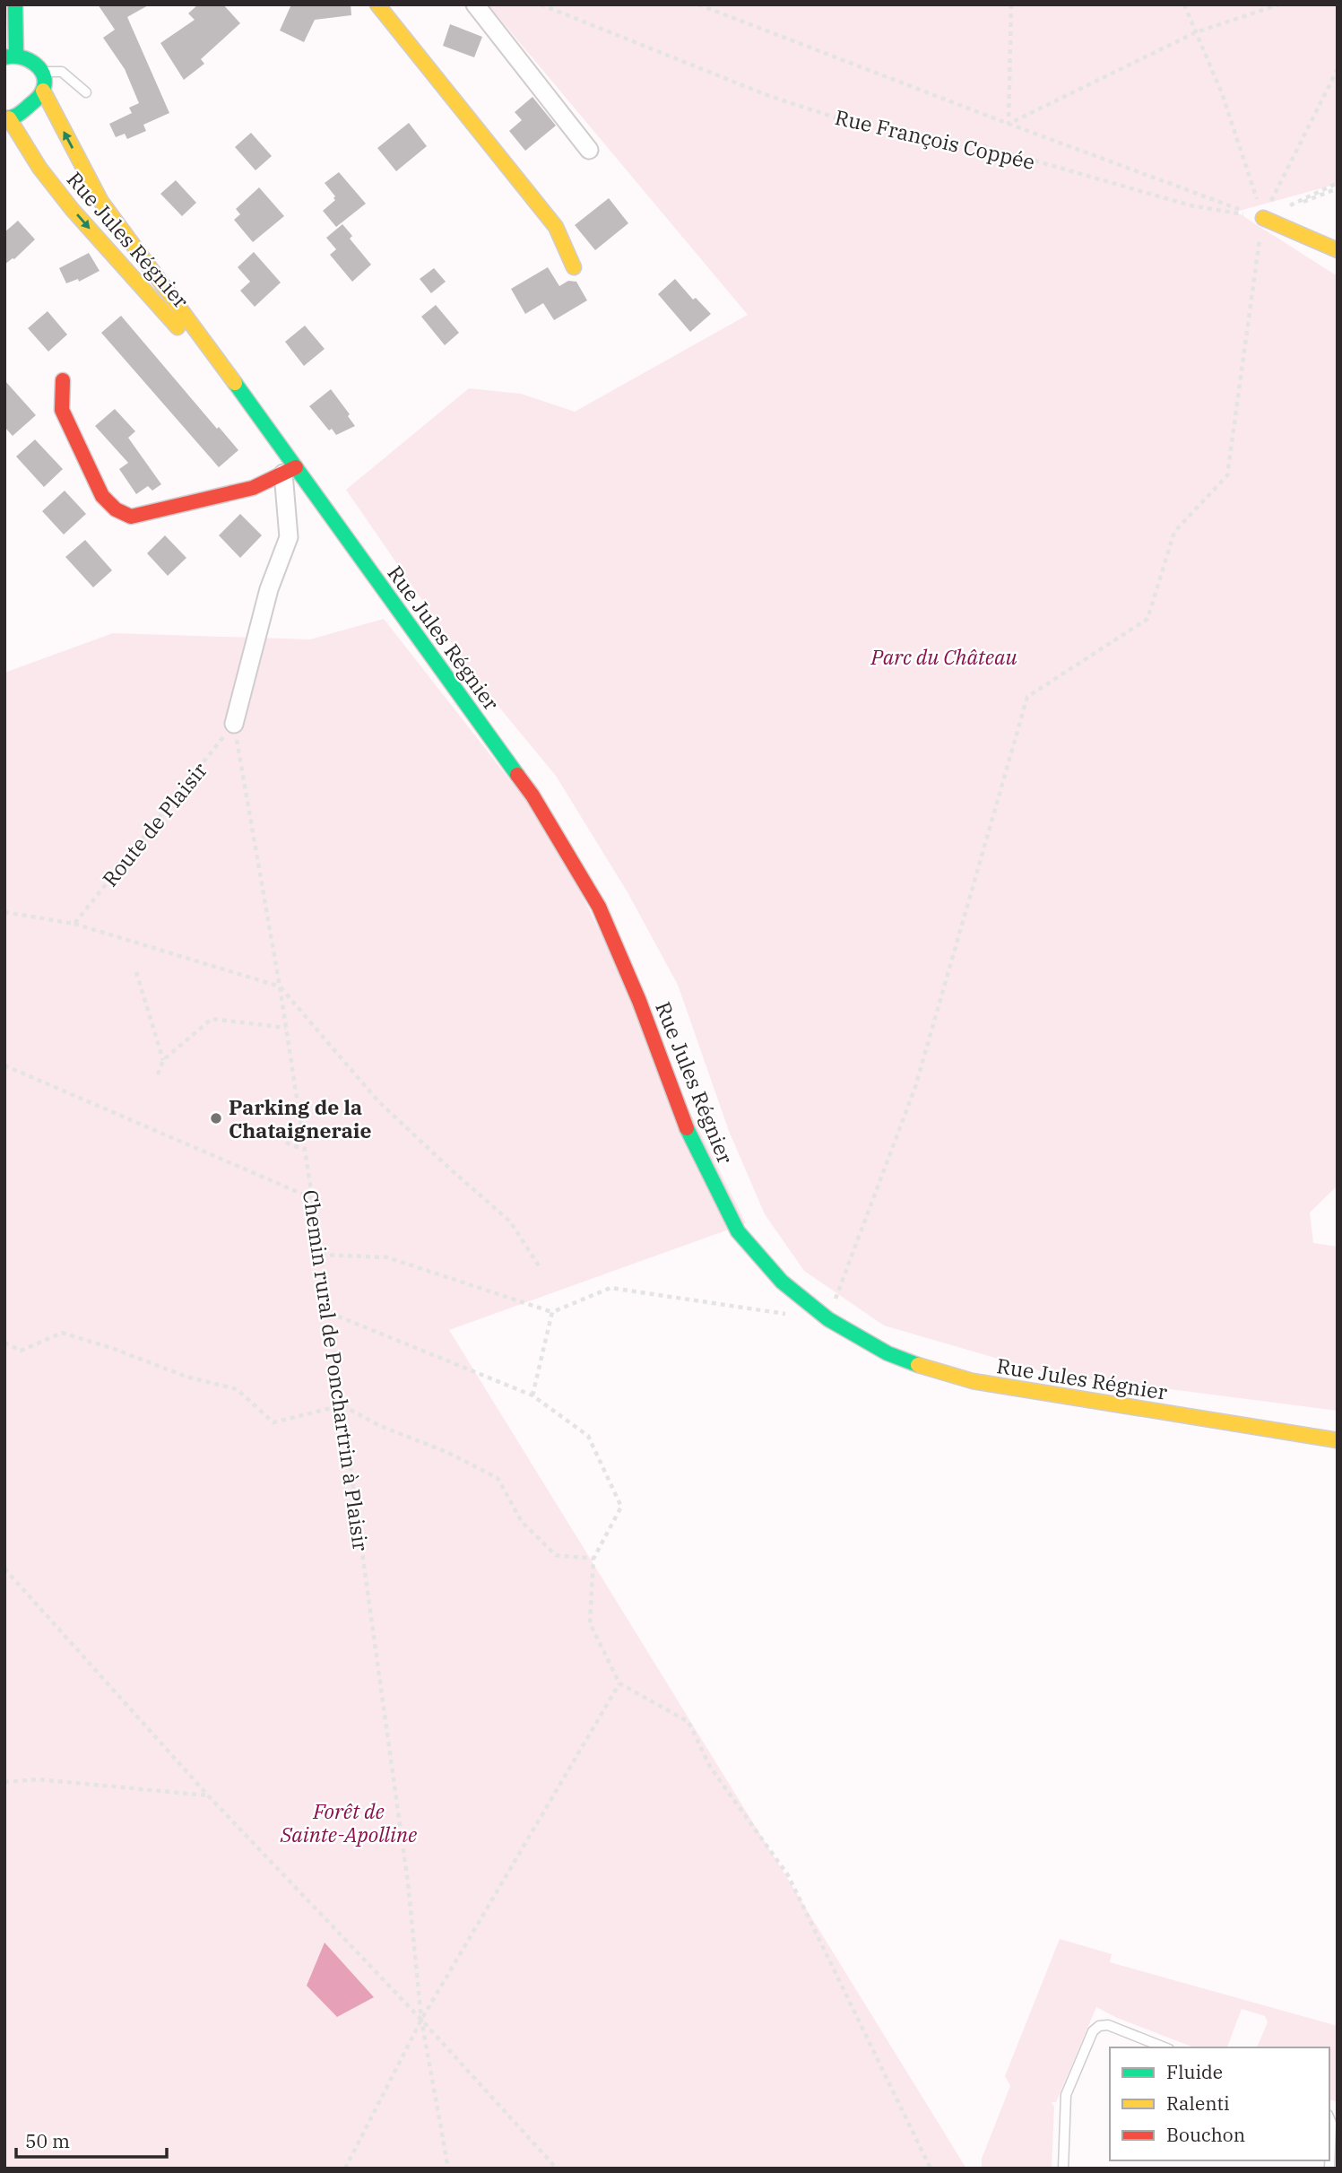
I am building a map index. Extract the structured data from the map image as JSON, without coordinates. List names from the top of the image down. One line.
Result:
{"streets":{"street":["Rue Jules Régnier"],"path":["Rue François Coppée","Route de Plaisir","Chemin rural de Ponchartrin à Plaisir"]},"crossings":[["Route de Plaisir","Chemin rural de Ponchartrin à Plaisir"]],"parks":["Parc du Château","Forêt de Sainte-Apolline"],"places":["Parking de la Chataigneraie"],"legend":["Fluide","Ralenti","Bouchon"],"scale_bar":"50 m"}
